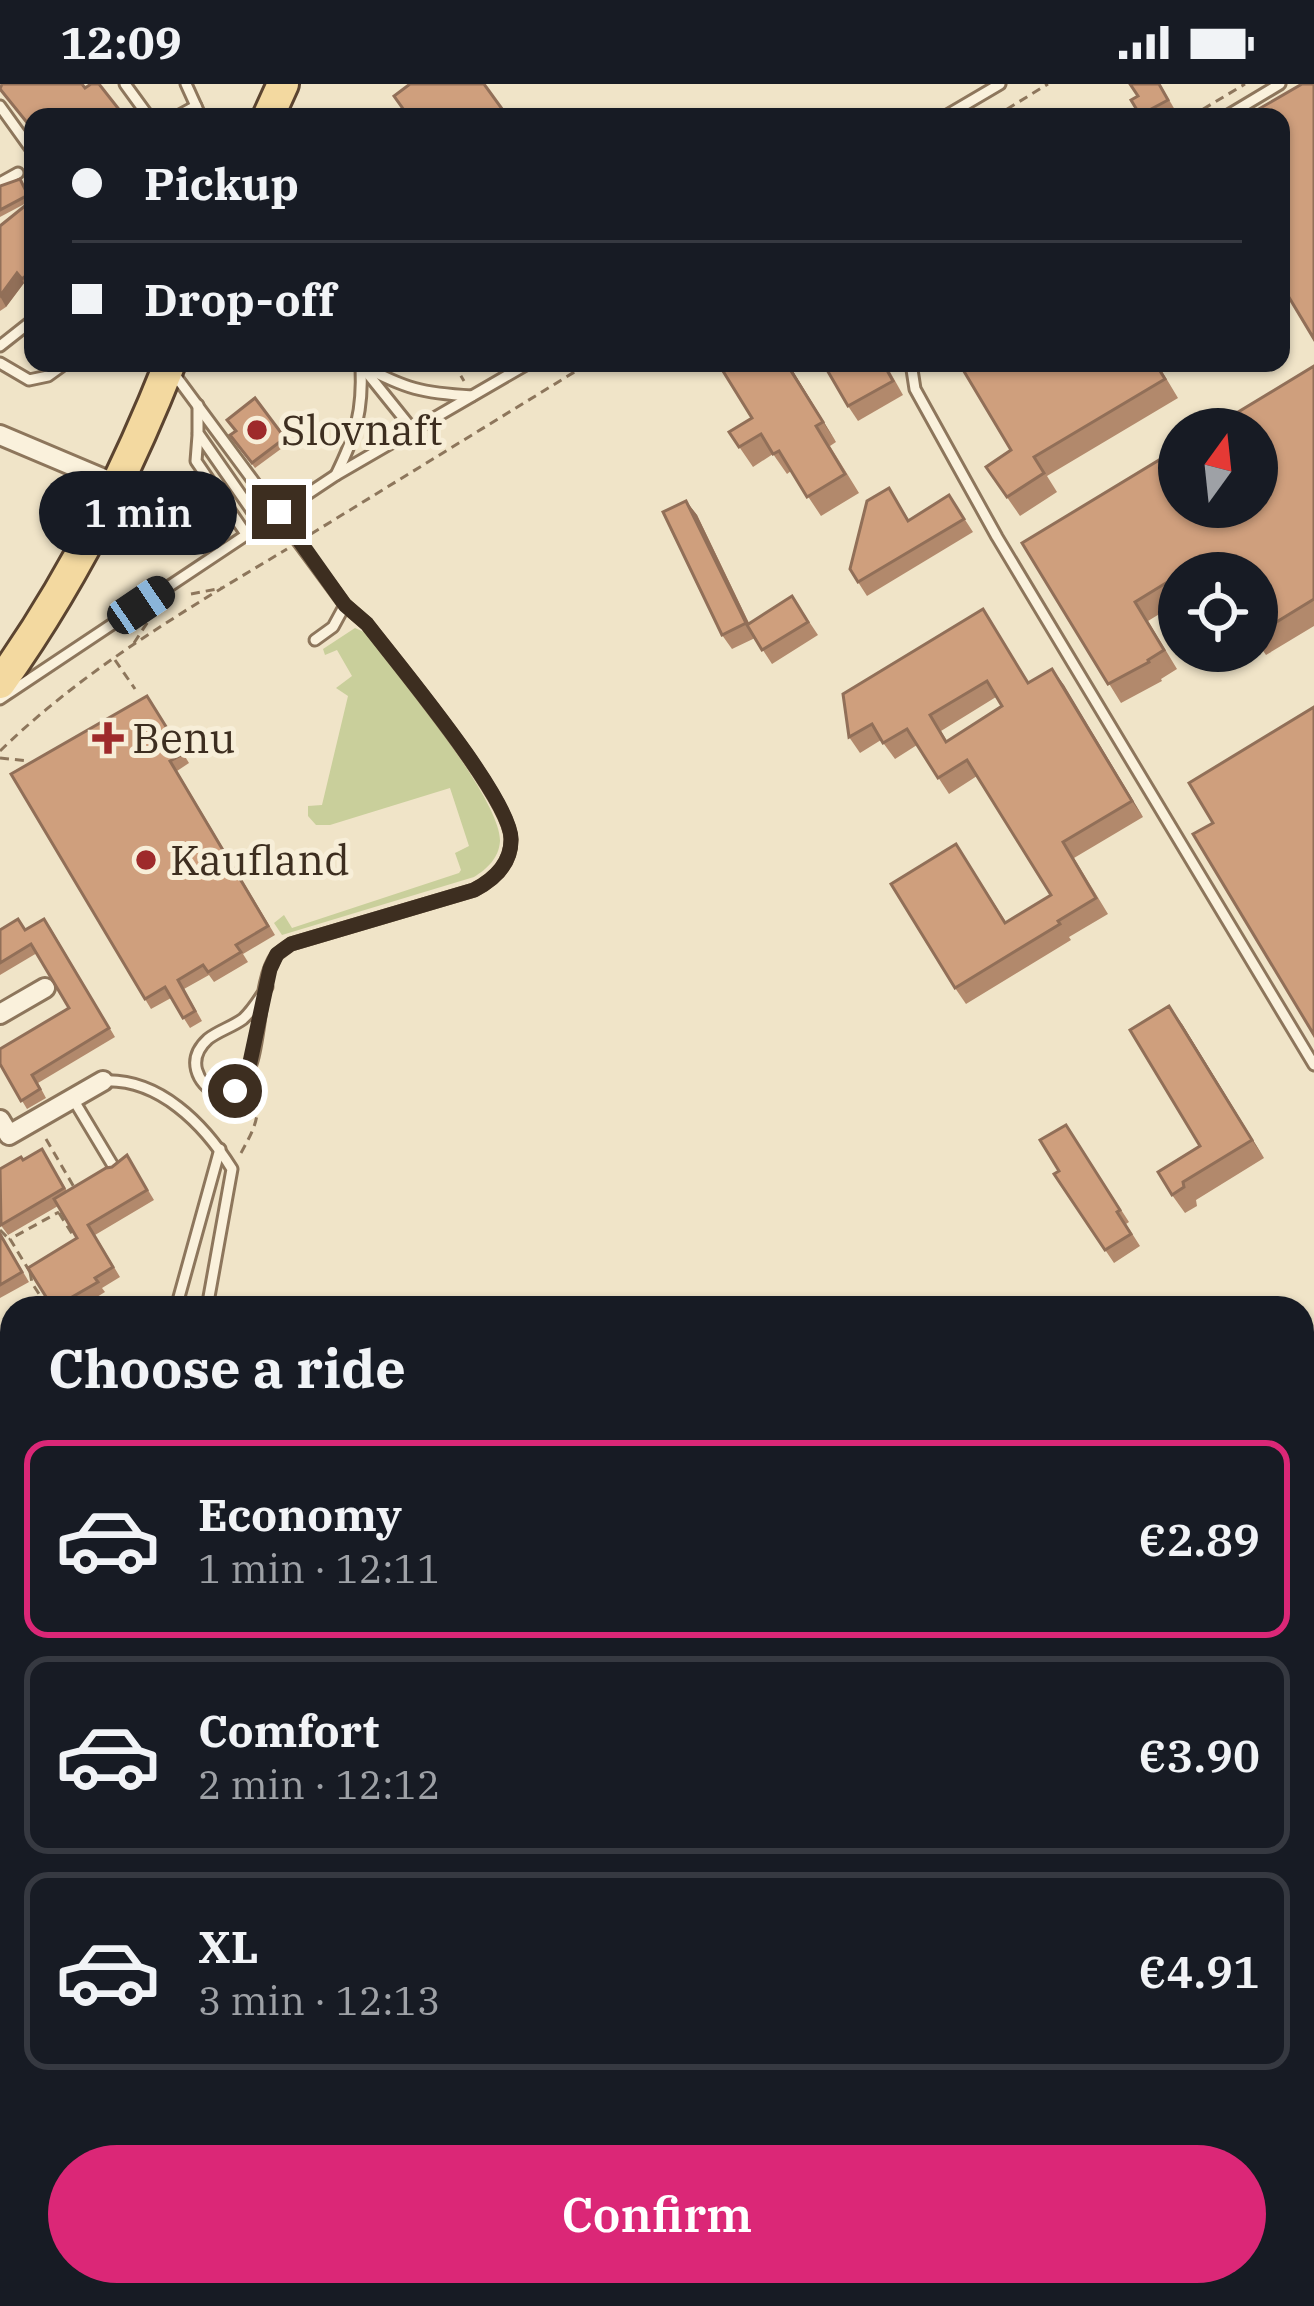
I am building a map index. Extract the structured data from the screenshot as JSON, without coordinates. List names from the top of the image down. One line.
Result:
{"places":{"other":["Slovnaft","Kaufland"],"health":["Benu"]},"north":"top","page":{"status":"12:09","banner":["Pickup","Drop-off"],"bubble":"1 min","heading":"Choose a ride","list":[{"name":"Economy","note":"1 min · 12:11","value":"€2.89"},{"name":"Comfort","note":"2 min · 12:12","value":"€3.90"},{"name":"XL","note":"3 min · 12:13","value":"€4.91"}],"buttons":"Confirm"}}
